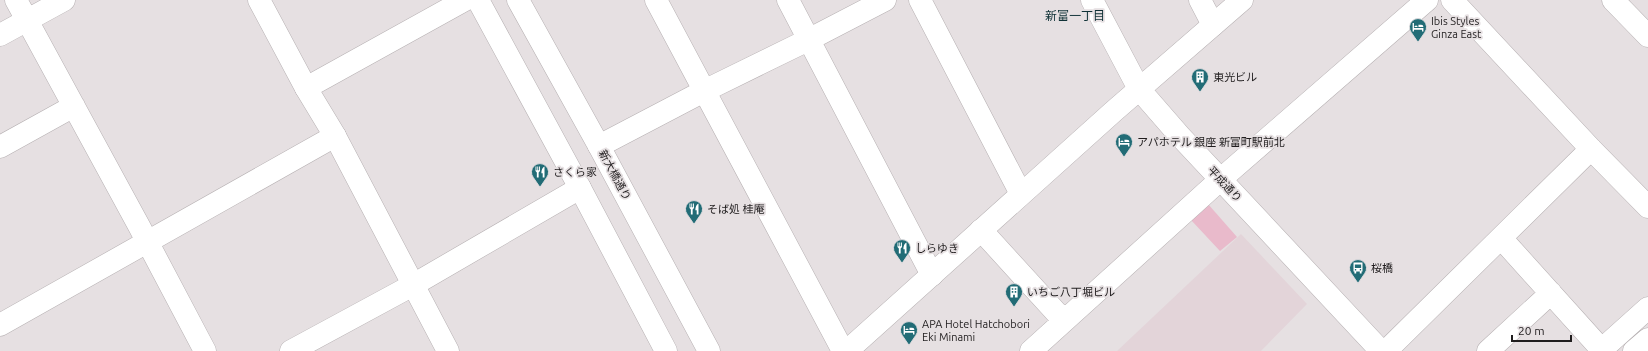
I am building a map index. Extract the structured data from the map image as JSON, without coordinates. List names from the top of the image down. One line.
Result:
{"streets":{"main road":["新大橋通り","平成通り"]},"districts":["新富一丁目"],"places":{"hotel":["Ibis Styles Ginza East","アパホテル 銀座 新富町駅前北","APA Hotel Hatchobori Eki Minami"],"building":["東光ビル","いちご八丁堀ビル"],"restaurant":["さくら家","そば処 桂庵","しらゆき"],"bus stop":["桜橋"]},"scale_bar":"20 m"}
